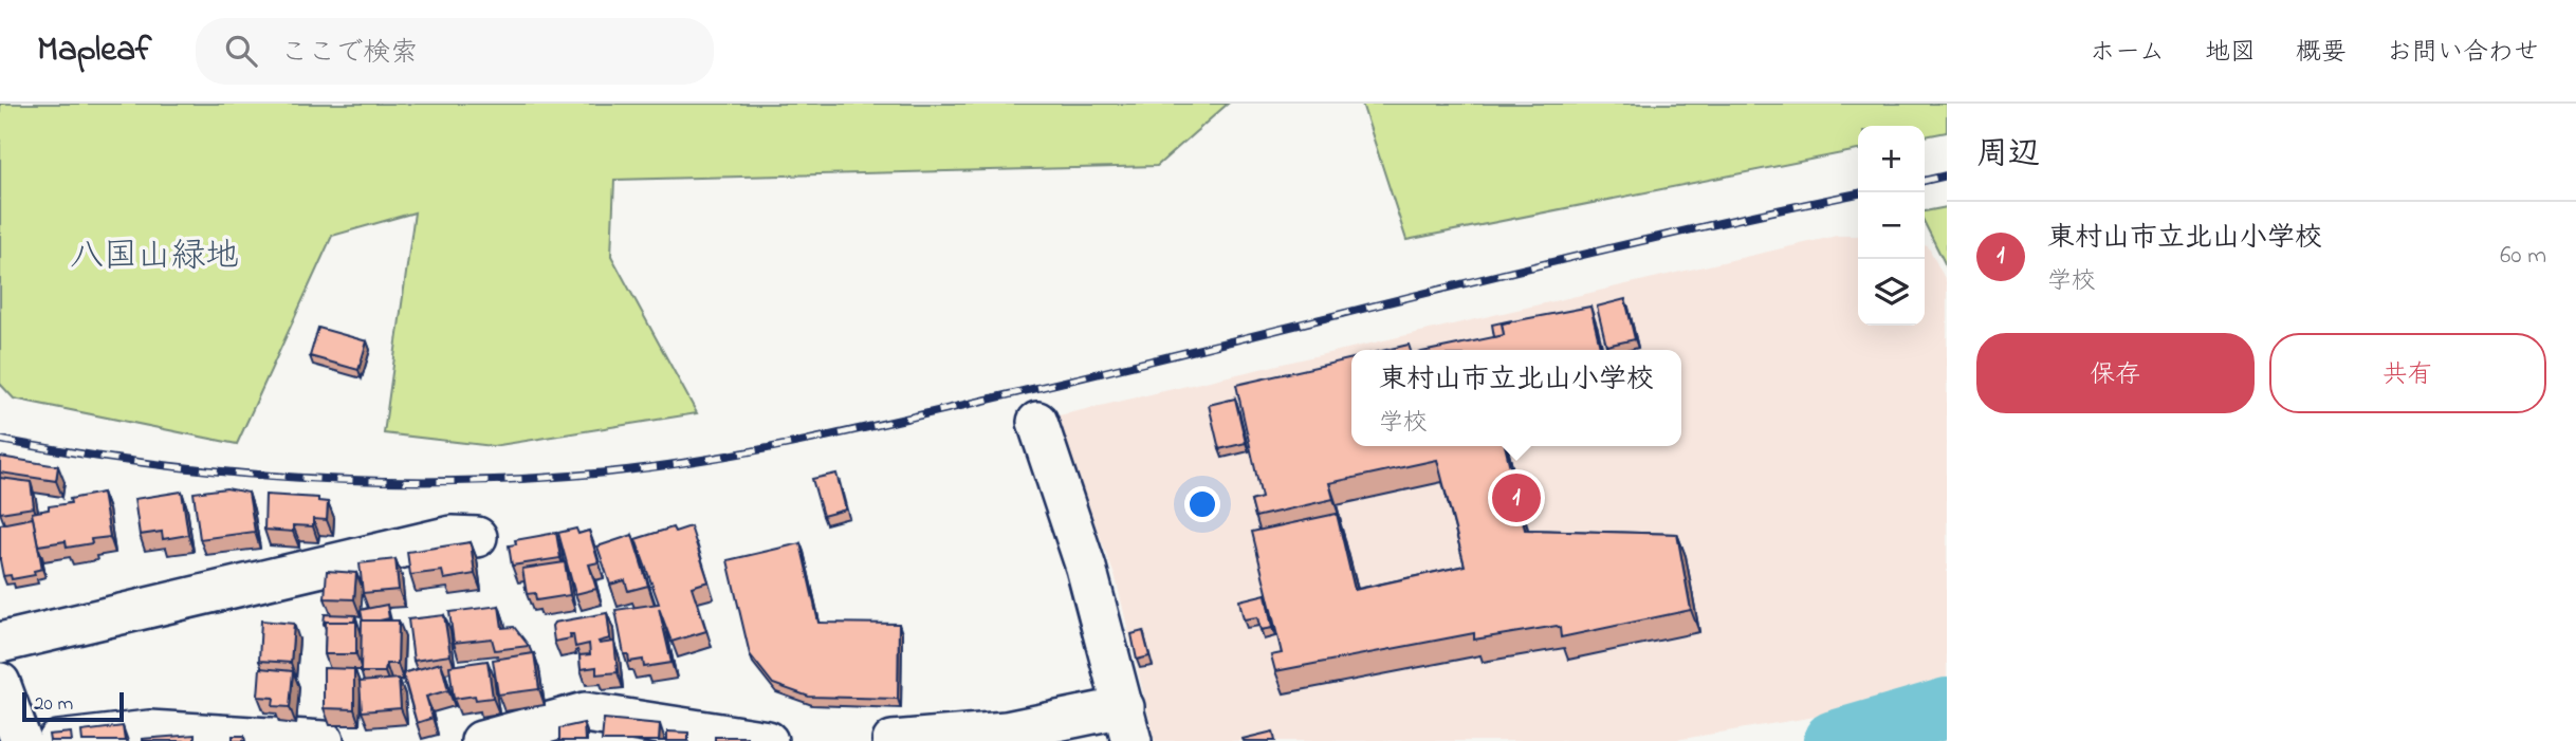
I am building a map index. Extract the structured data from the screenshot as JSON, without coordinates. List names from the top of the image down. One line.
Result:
{"parks":["八国山緑地"],"scale_bar":"20 m","page":{"header":"Mapleaf","search":"ここで検索","nav":["ホーム","地図","概要","お問い合わせ"],"heading":"周辺","map_buttons":["+","−"],"list":[{"mark":"1","name":"東村山市立北山小学校","note":"学校","value":"60 m"}],"buttons":["保存","共有"],"popup":["東村山市立北山小学校","学校"],"pins":"1","scale":"20 m"}}
